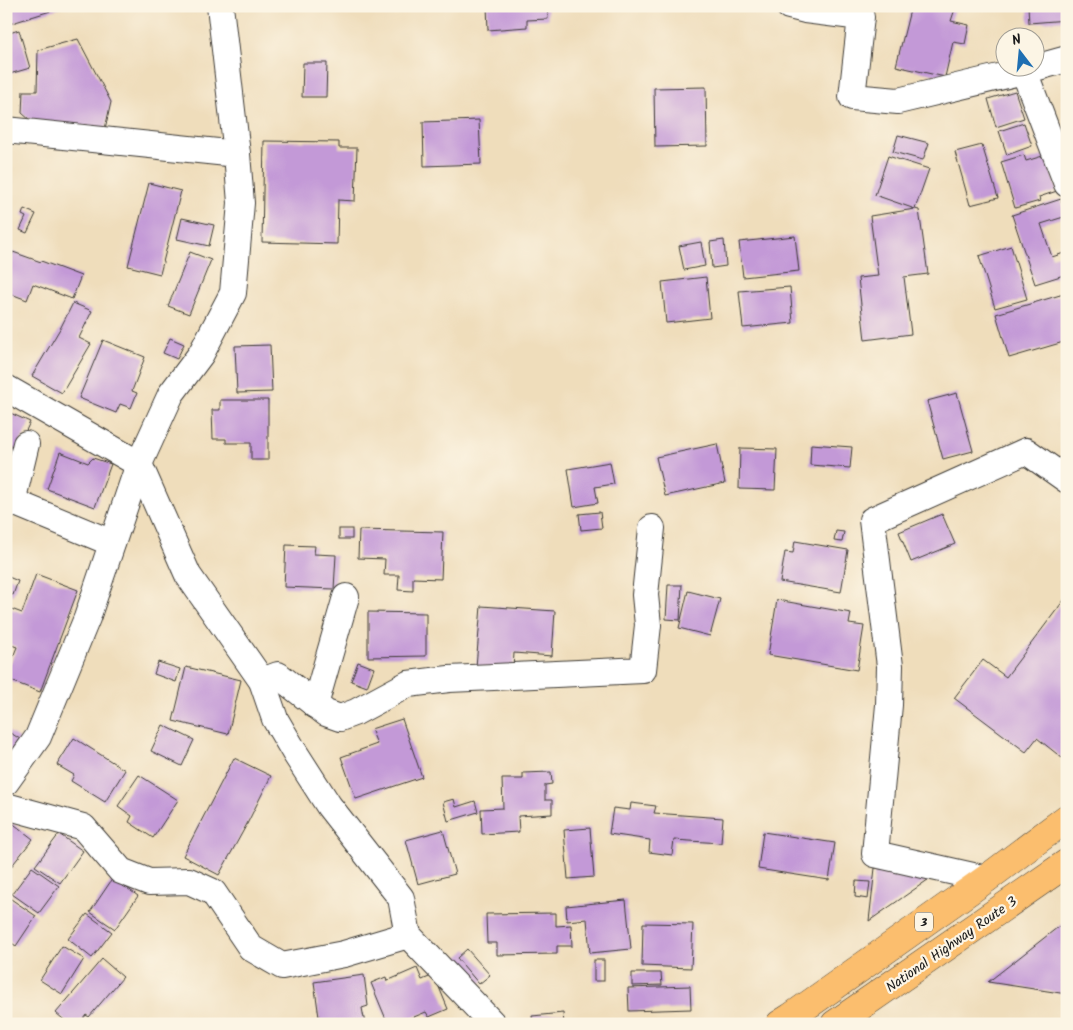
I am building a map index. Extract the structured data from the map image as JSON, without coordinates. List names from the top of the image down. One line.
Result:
{"streets":{"highway":["3","National Highway Route 3"]},"north":"top"}
